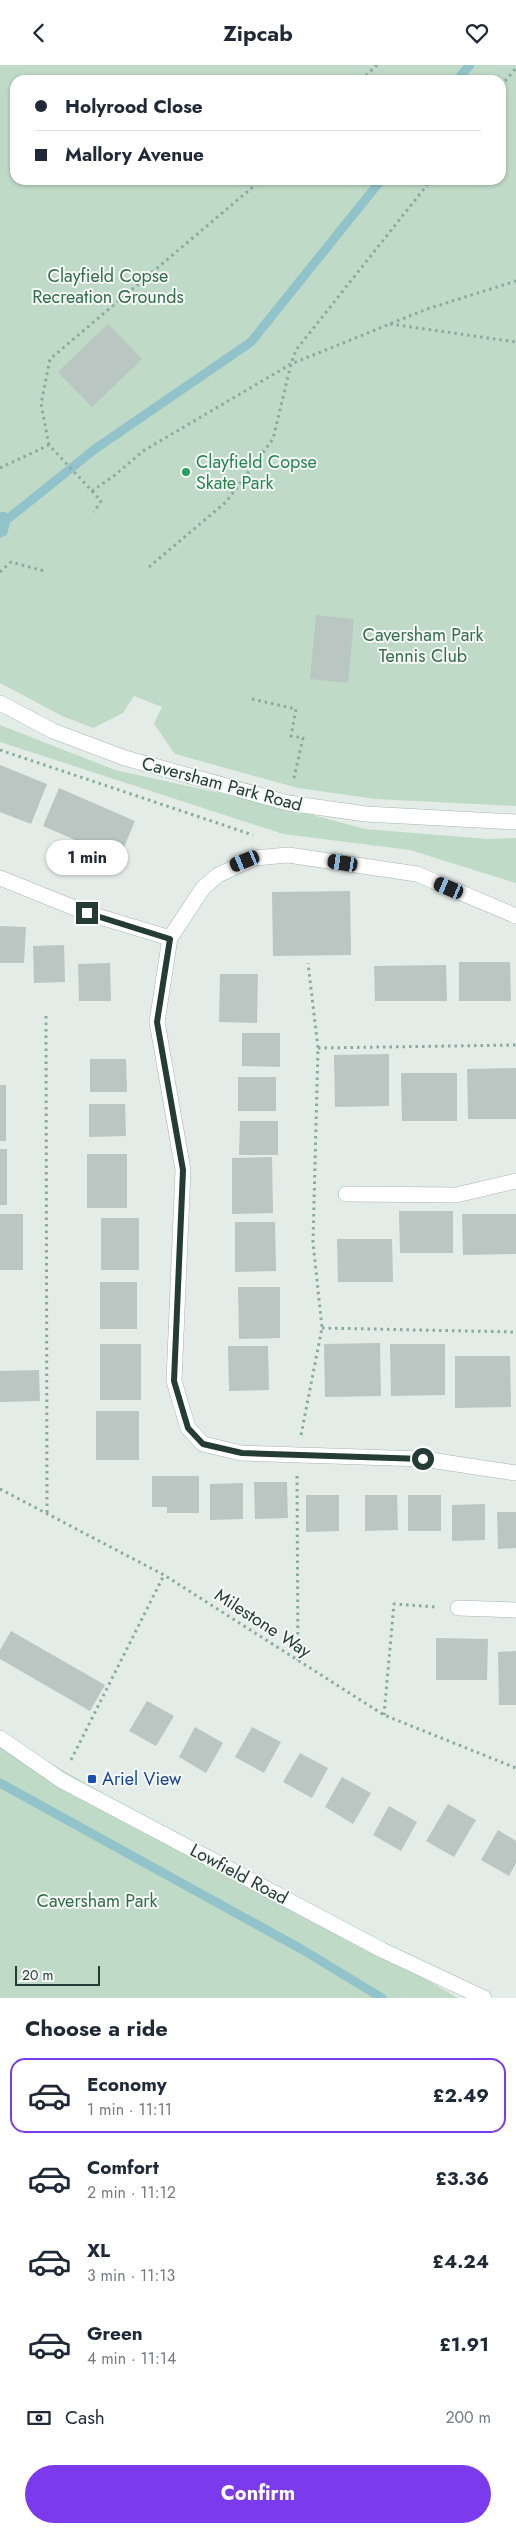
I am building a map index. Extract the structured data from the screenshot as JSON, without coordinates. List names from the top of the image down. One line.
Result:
{"streets":{"street":["Caversham Park Road","Lowfield Road"],"path":["Milestone Way"]},"parks":["Clayfield Copse Recreation Grounds","Caversham Park Tennis Club","Caversham Park"],"places":{"other":["Clayfield Copse Skate Park"],"transit":["Ariel View"]},"scale_bar":"20 m","page":{"header":"Zipcab","banner":["Holyrood Close","Mallory Avenue"],"bubble":"1 min","scale":"20 m","heading":"Choose a ride","list":[{"name":"Economy","note":"1 min · 11:11","value":"£2.49"},{"name":"Comfort","note":"2 min · 11:12","value":"£3.36"},{"name":"XL","note":"3 min · 11:13","value":"£4.24"},{"name":"Green","note":"4 min · 11:14","value":"£1.91"}],"pay":["Cash","200 m"],"buttons":"Confirm"}}
